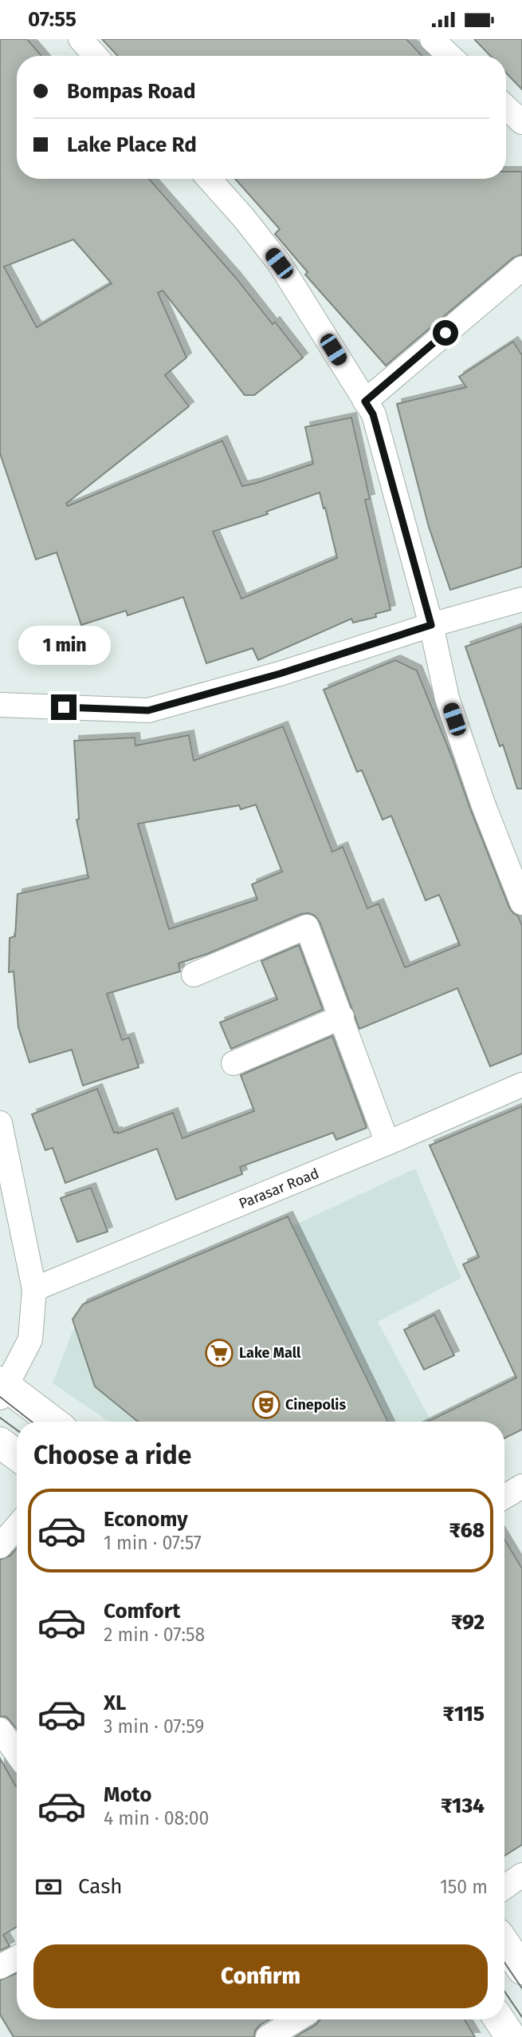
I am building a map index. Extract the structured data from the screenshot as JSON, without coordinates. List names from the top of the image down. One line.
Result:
{"streets":{"street":["Parasar Road"]},"places":{"supermarket":["Lake Mall"],"theatre":["Cinepolis"]},"page":{"status":"07:55","banner":["Bompas Road","Lake Place Rd"],"bubble":"1 min","heading":"Choose a ride","list":[{"name":"Economy","note":"1 min · 07:57","value":"₹68"},{"name":"Comfort","note":"2 min · 07:58","value":"₹92"},{"name":"XL","note":"3 min · 07:59","value":"₹115"},{"name":"Moto","note":"4 min · 08:00","value":"₹134"}],"pay":["Cash","150 m"],"buttons":"Confirm"}}
